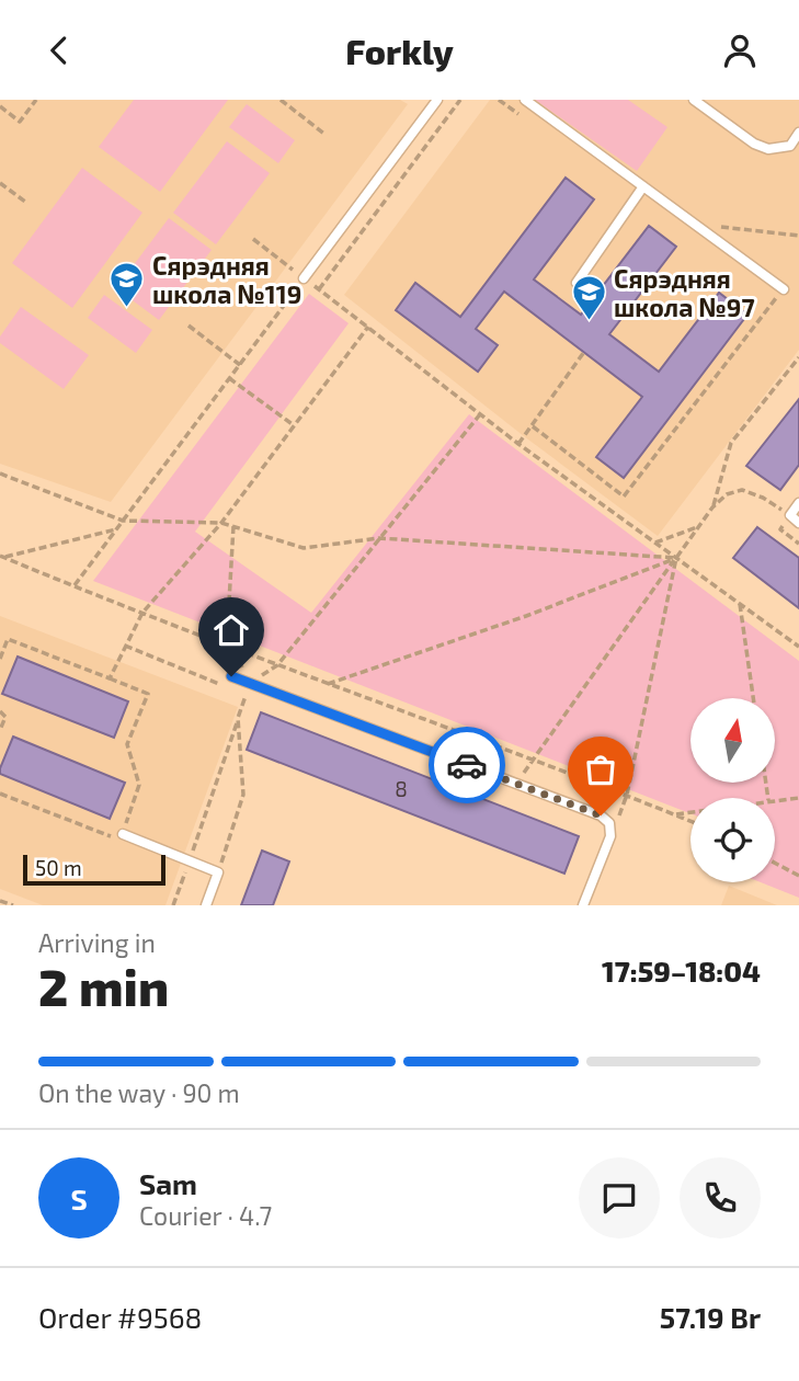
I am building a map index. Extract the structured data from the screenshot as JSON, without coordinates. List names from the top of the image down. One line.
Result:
{"places":{"school or university":["Сярэдняя школа №119","Сярэдняя школа №97"]},"house_numbers":["8"],"scale_bar":"50 m","north":"top","page":{"header":"Forkly","scale":"50 m","heading":["2 min","Arriving in","17:59–18:04"],"panel":["Sam","Courier · 4.7","Order #9568","57.19 Br"],"bar":"On the way · 90 m","round":"S"}}
